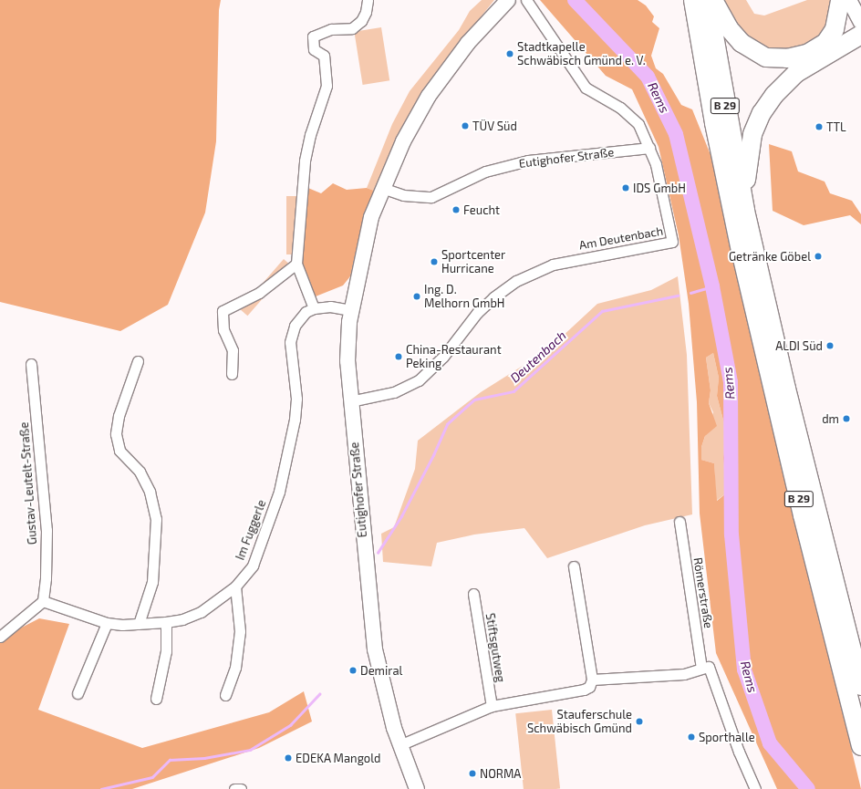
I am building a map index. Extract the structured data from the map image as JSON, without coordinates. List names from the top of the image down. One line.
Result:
{"streets":{"highway":["B 29"],"street":["Eutighofer Straße","Am Deutenbach","Gustav-Leutelt-Straße","Im Fuggerle","Römerstraße","Stiftsgutweg"]},"crossings":[["Eutighofer Straße","Am Deutenbach"],["Eutighofer Straße","Im Fuggerle"],["Gustav-Leutelt-Straße","Im Fuggerle"]],"water":["Rems","Deutenbach"],"places":["Stadtkapelle Schwäbisch Gmünd e. V.","TÜV Süd","TTL","IDS GmbH","Feucht","Getränke Göbel","Sportcenter Hurricane","Ing. D. Melhorn GmbH","ALDI Süd","China-Restaurant Peking","dm","Demiral","Stauferschule Schwäbisch Gmünd","Sporthalle","EDEKA Mangold","NORMA"]}
